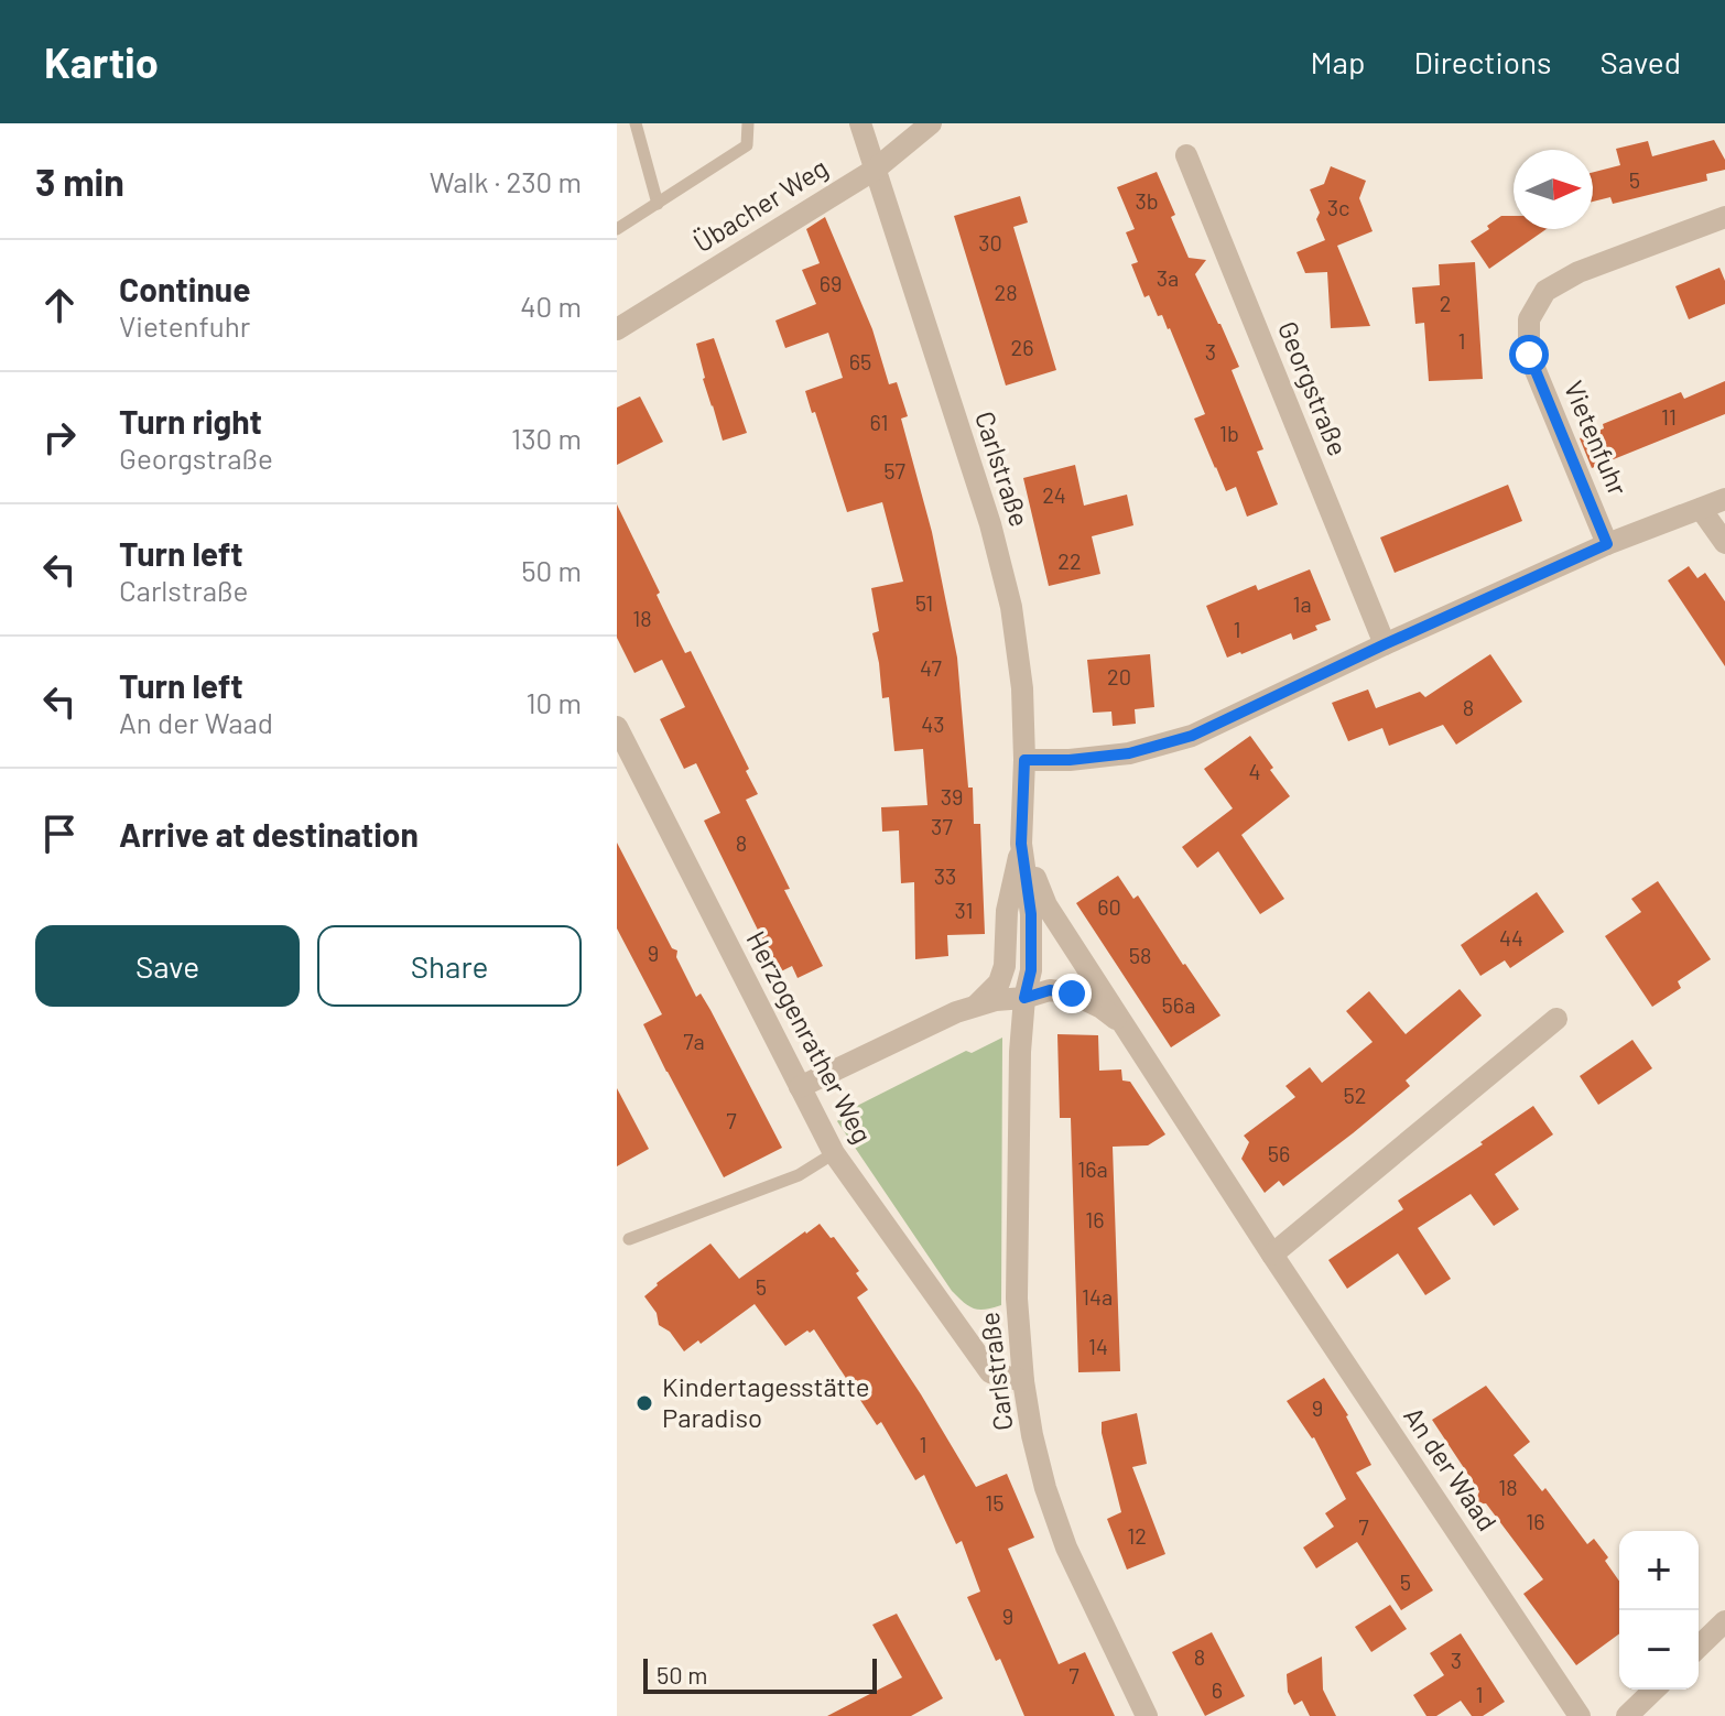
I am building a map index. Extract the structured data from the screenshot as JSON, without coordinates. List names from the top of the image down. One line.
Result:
{"streets":{"street":["Übacher Weg","Georgstraße","Vietenfuhr","Carlstraße","Herzogenrather Weg","An der Waad"]},"crossings":[["Übacher Weg","Carlstraße"],["Carlstraße","Herzogenrather Weg"],["Carlstraße","An der Waad"]],"places":["Kindertagesstätte Paradiso"],"house_numbers":["5","3b","3c","30","3a","69","28","2","1","26","3","65","11","61","1b","57","24","22","51","1a","18","1","47","20","8","43","4","39","37","8","33","60","31","44","9","58","56a","7a","52","7","56","16a","16","5","14a","14","9","1","18","15","16","7","12","5","9","8","3","7","6","1"],"scale_bar":"50 m","north":"right","page":{"header":"Kartio","nav":["Map","Directions","Saved"],"heading":["3 min","Walk · 230 m"],"list":[["Continue","Vietenfuhr","40 m"],["Turn right","Georgstraße","130 m"],["Turn left","Carlstraße","50 m"],["Turn left","An der Waad","10 m"],"Arrive at destination"],"buttons":["Save","Share"],"map_buttons":["+","−"],"scale":"50 m"}}
